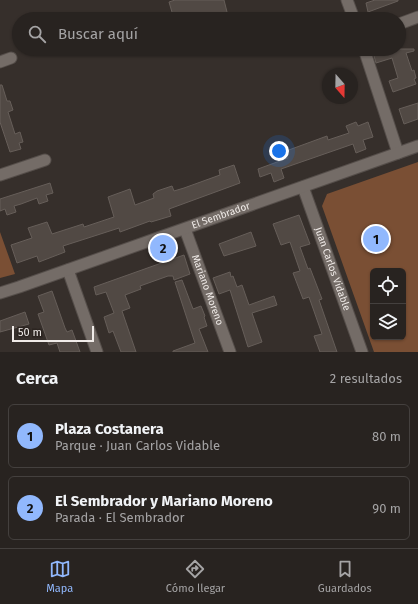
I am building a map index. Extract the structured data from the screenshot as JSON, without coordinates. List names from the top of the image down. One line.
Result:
{"streets":{"street":["El Sembrador","Juan Carlos Vidable","Mariano Moreno"]},"crossings":[["El Sembrador","Juan Carlos Vidable"],["El Sembrador","Mariano Moreno"]],"scale_bar":"50 m","north":"bottom","page":{"search":"Buscar aquí","pins":["1","2"],"scale":"50 m","heading":["Cerca","2 resultados"],"list":[{"mark":"1","name":"Plaza Costanera","note":"Parque · Juan Carlos Vidable","value":"80 m"},{"mark":"2","name":"El Sembrador y Mariano Moreno","note":"Parada · El Sembrador","value":"90 m"}],"nav":["Mapa","Cómo llegar","Guardados"]}}
